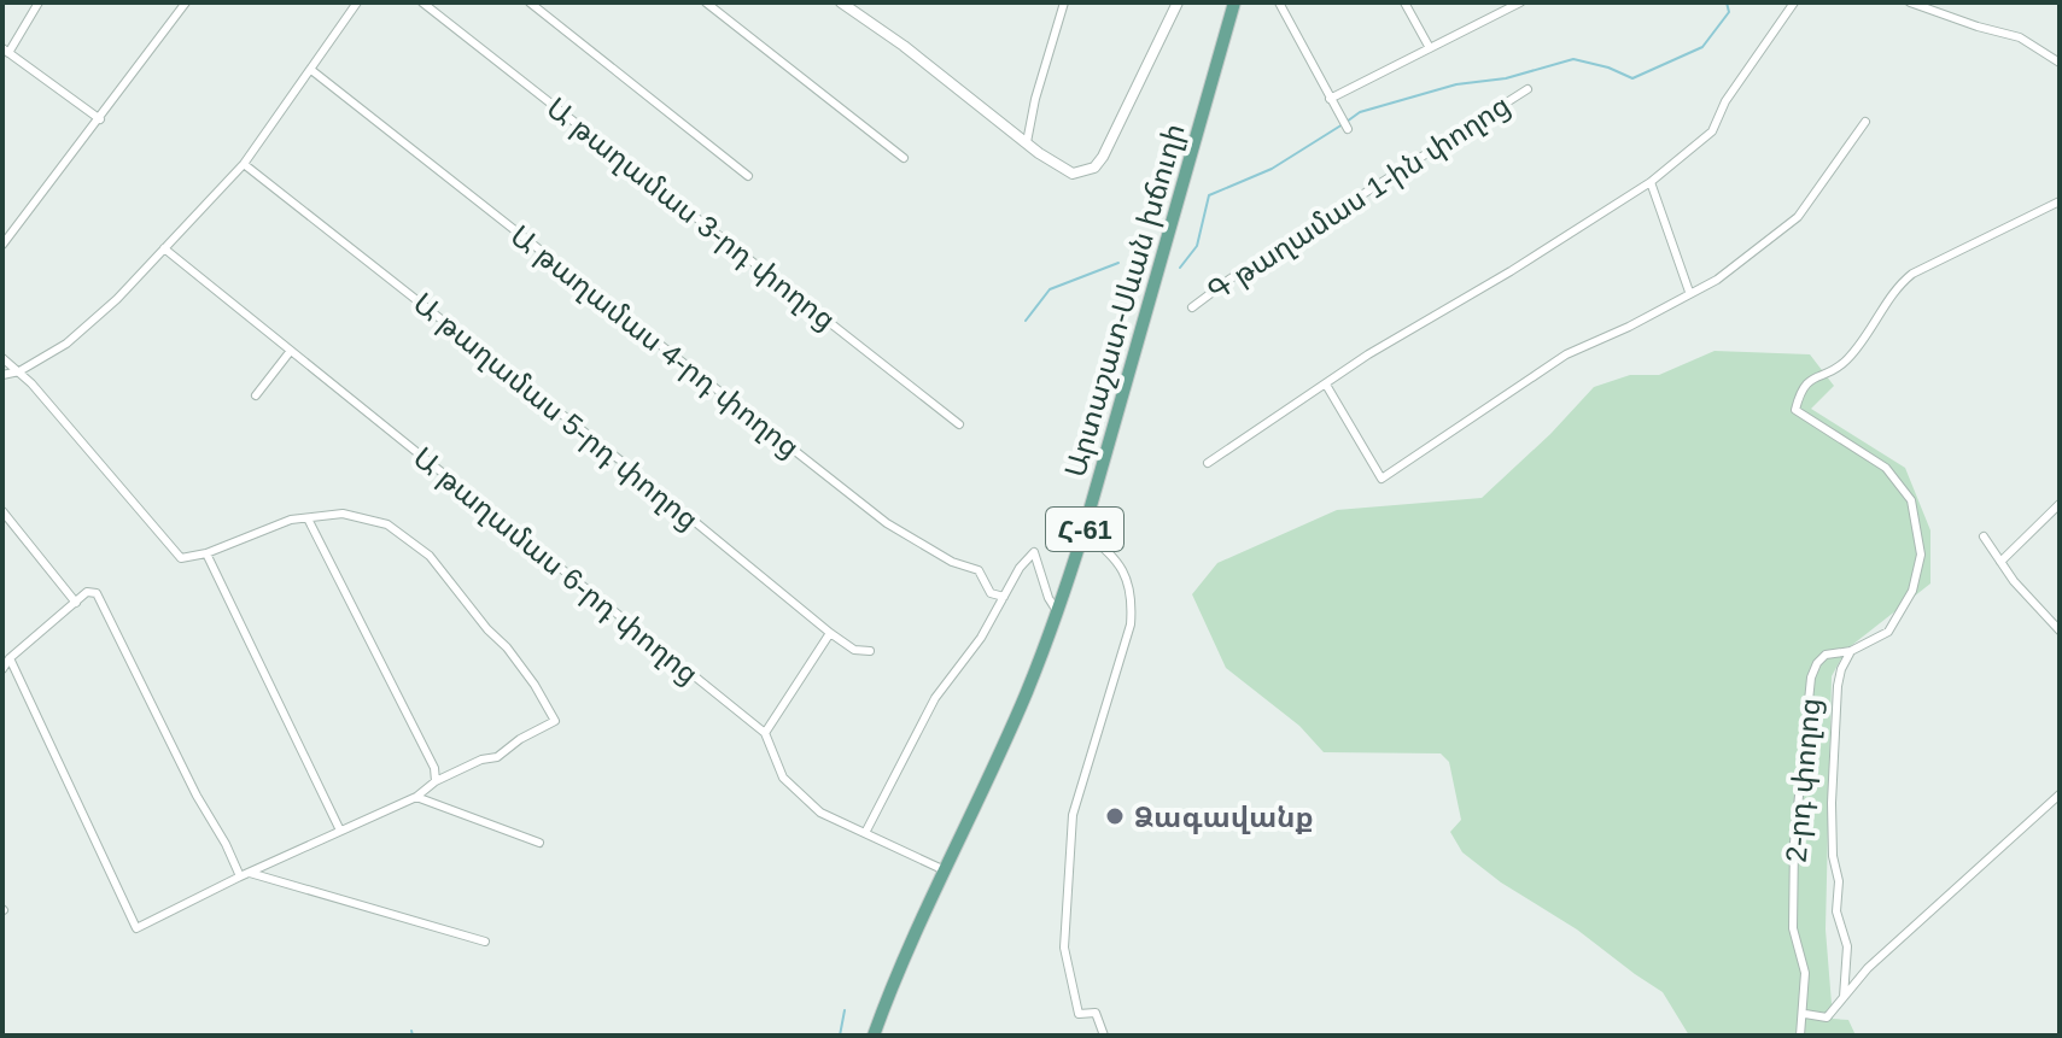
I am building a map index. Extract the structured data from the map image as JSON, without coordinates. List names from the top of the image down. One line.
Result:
{"streets":{"main road":["Արտաշատ-Սևան խճուղի","Հ-61"],"street":["Գ թաղամաս 1-ին փողոց","Ա թաղամաս 3-րդ փողոց","Ա թաղամաս 4-րդ փողոց","Ա թաղամաս 5-րդ փողոց","Ա թաղամաս 6-րդ փողոց","2-րդ փողոց"]},"crossings":[["Արտաշատ-Սևան խճուղի","Ա թաղամաս 6-րդ փողոց"]],"places":["Ձագավանք"]}
